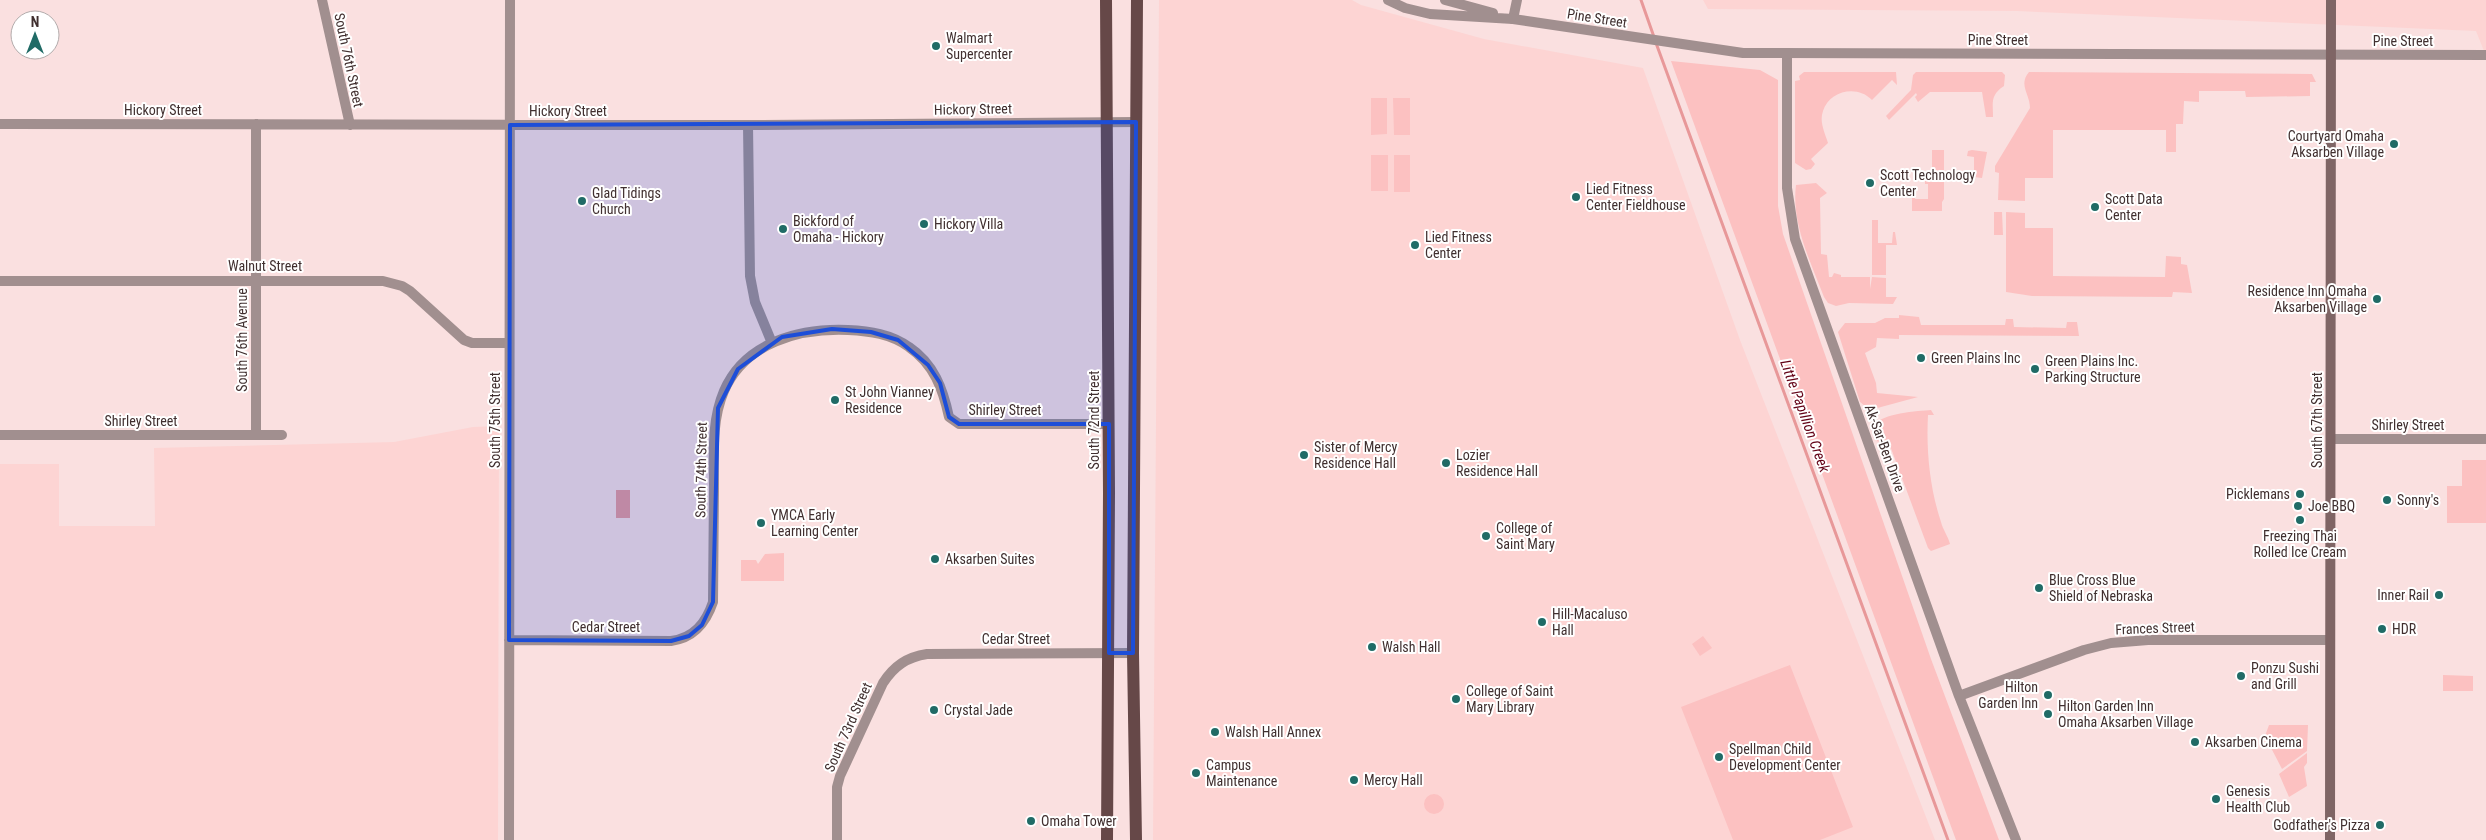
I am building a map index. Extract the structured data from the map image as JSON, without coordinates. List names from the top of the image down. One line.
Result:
{"streets":{"main road":["South 72nd Street","South 67th Street"],"street":["Pine Street","South 76th Street","Hickory Street","Walnut Street","South 76th Avenue","Shirley Street","South 75th Street","Ak-Sar-Ben Drive","South 74th Street","Cedar Street","Frances Street","South 73rd Street"]},"crossings":[["Pine Street","South 67th Street"],["Pine Street","Ak-Sar-Ben Drive"],["South 76th Street","Hickory Street"],["Hickory Street","South 76th Avenue"],["Hickory Street","South 75th Street"],["Hickory Street","South 72nd Street"],["Walnut Street","South 76th Avenue"],["Walnut Street","South 75th Street"],["South 76th Avenue","Shirley Street"],["Shirley Street","South 72nd Street"],["Shirley Street","South 67th Street"],["Shirley Street","South 74th Street"],["South 75th Street","Cedar Street"],["South 72nd Street","Cedar Street"],["South 67th Street","Frances Street"],["Ak-Sar-Ben Drive","Frances Street"],["South 74th Street","Cedar Street"],["Cedar Street","South 73rd Street"]],"water":["Little Papillion Creek"],"places":["Walmart Supercenter","Courtyard Omaha Aksarben Village","Scott Technology Center","Lied Fitness Center Fieldhouse","Glad Tidings Church","Scott Data Center","Hickory Villa","Bickford of Omaha - Hickory","Lied Fitness Center","Residence Inn Omaha Aksarben Village","Green Plains Inc","Green Plains Inc. Parking Structure","St John Vianney Residence","Sister of Mercy Residence Hall","Lozier Residence Hall","Picklemans","Sonny's","Joe BBQ","Freezing Thai Rolled Ice Cream","YMCA Early Learning Center","College of Saint Mary","Aksarben Suites","Blue Cross Blue Shield of Nebraska","Inner Rail","Hill-Macaluso Hall","HDR","Walsh Hall","Ponzu Sushi and Grill","Hilton Garden Inn","College of Saint Mary Library","Crystal Jade","Hilton Garden Inn Omaha Aksarben Village","Walsh Hall Annex","Aksarben Cinema","Spellman Child Development Center","Campus Maintenance","Mercy Hall","Genesis Health Club","Omaha Tower","Godfather's Pizza"],"north":"top"}
